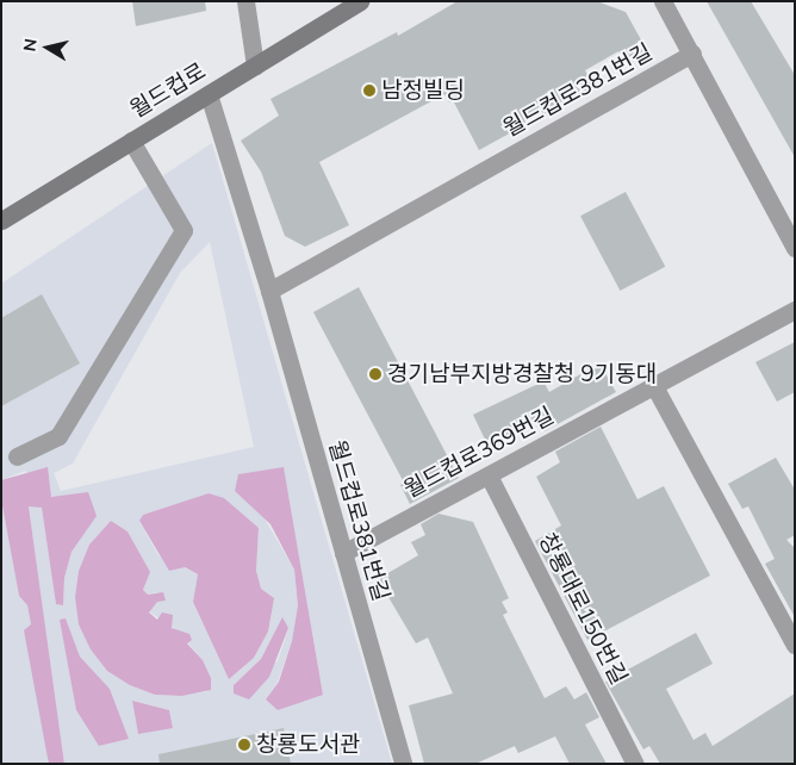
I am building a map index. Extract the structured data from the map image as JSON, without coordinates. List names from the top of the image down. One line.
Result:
{"streets":{"street":["월드컵로","월드컵로381번길","월드컵로369번길","창룡대로150번길"]},"crossings":[["월드컵로","월드컵로381번길"],["월드컵로381번길","월드컵로369번길"],["월드컵로369번길","창룡대로150번길"]],"places":["남정빌딩","경기남부지방경찰청 9기동대","창룡도서관"],"north":"left"}
